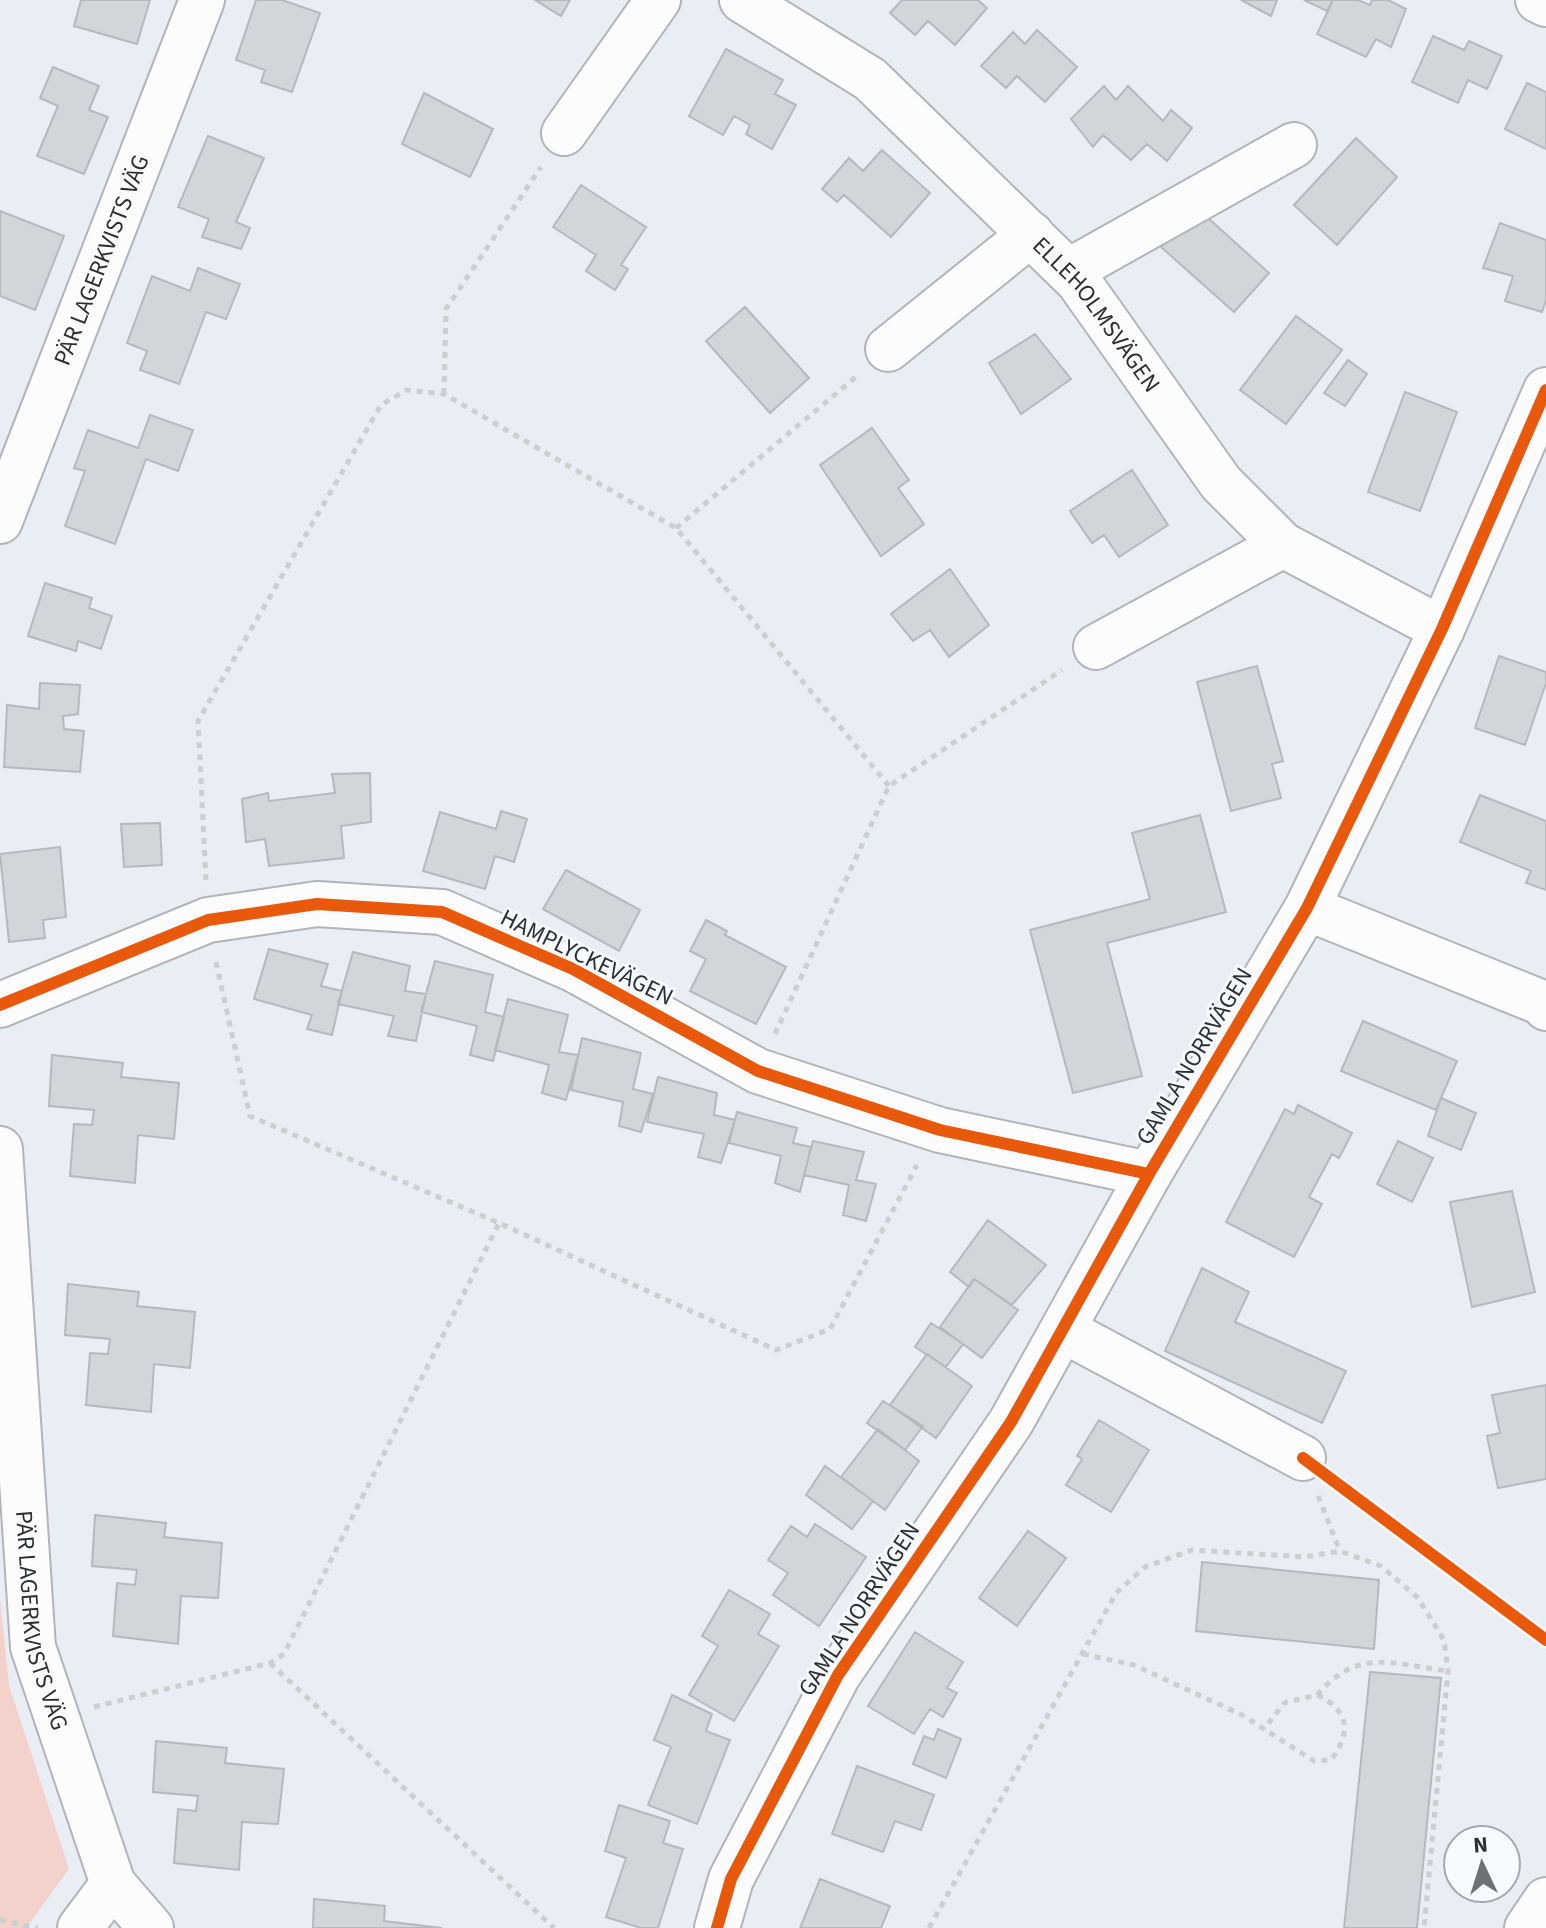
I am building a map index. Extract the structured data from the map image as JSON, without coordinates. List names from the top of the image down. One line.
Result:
{"streets":{"street":["PÄR LAGERKVISTS VÄG","ELLEHOLMSVÄGEN","HAMPLYCKEVÄGEN","GAMLA NORRVÄGEN"]},"crossings":[["ELLEHOLMSVÄGEN","GAMLA NORRVÄGEN"],["HAMPLYCKEVÄGEN","GAMLA NORRVÄGEN"]],"north":"top"}
